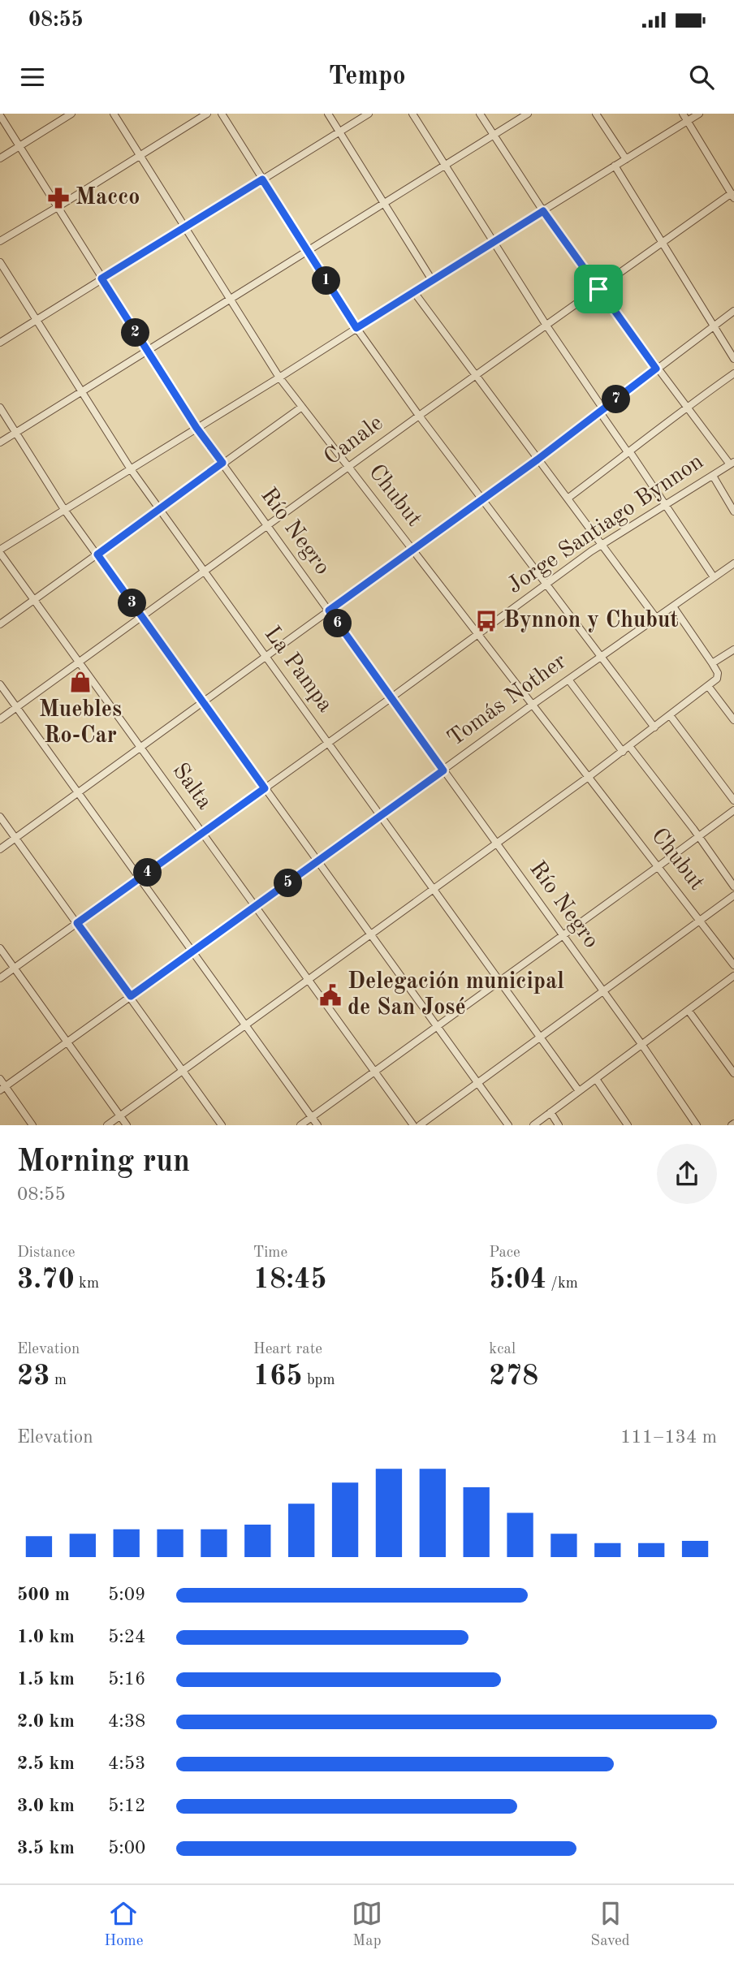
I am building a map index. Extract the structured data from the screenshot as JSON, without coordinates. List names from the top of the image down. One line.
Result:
{"streets":{"street":["Canale","Chubut","Jorge Santiago Bynnon","Río Negro","La Pampa","Tomás Nother","Salta"]},"crossings":[["Canale","Chubut"],["Canale","Río Negro"],["Canale","La Pampa"],["Canale","Salta"],["Chubut","Jorge Santiago Bynnon"],["Chubut","Tomás Nother"],["Jorge Santiago Bynnon","Río Negro"],["Jorge Santiago Bynnon","La Pampa"],["Jorge Santiago Bynnon","Salta"],["Río Negro","Tomás Nother"],["La Pampa","Tomás Nother"],["Tomás Nother","Salta"]],"places":{"pharmacy":["Macco"],"bus stop":["Bynnon y Chubut"],"shop":["Muebles Ro-Car"],"public building":["Delegación municipal de San José"]},"page":{"status":"08:55","header":"Tempo","pins":["1","2","7","3","6","4","5"],"heading":["Morning run","08:55"],"stats":[["Distance","3.70 km"],["Time","18:45"],["Pace","5:04 /km"],["Elevation","23 m"],["Heart rate","165 bpm"],["kcal","278"]],"chart":["Elevation","111–134 m"],"list":[{"name":"500 m","note":"5:09"},{"name":"1.0 km","note":"5:24"},{"name":"1.5 km","note":"5:16"},{"name":"2.0 km","note":"4:38"},{"name":"2.5 km","note":"4:53"},{"name":"3.0 km","note":"5:12"},{"name":"3.5 km","note":"5:00"}],"tabs":["Home","Map","Saved"]}}
